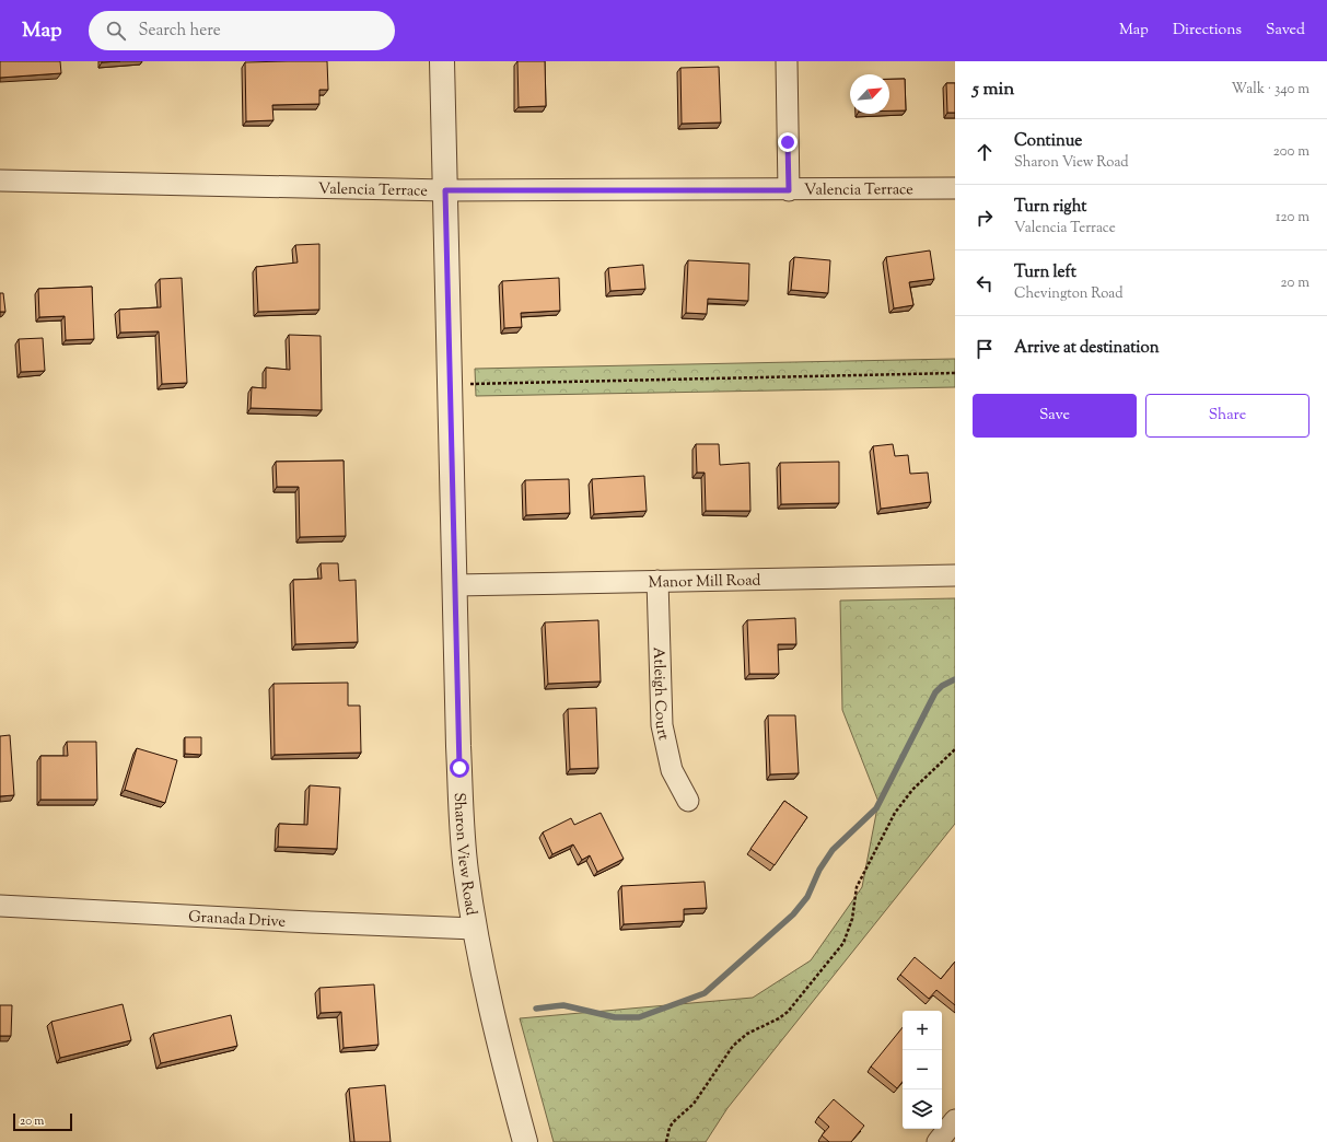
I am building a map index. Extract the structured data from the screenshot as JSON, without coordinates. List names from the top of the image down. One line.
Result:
{"streets":{"street":["Valencia Terrace","Manor Mill Road","Atleigh Court","Sharon View Road","Granada Drive"]},"crossings":[["Valencia Terrace","Sharon View Road"],["Manor Mill Road","Atleigh Court"],["Manor Mill Road","Sharon View Road"],["Sharon View Road","Granada Drive"]],"scale_bar":"20 m","north":"top right","page":{"header":"Map","search":"Search here","nav":["Map","Directions","Saved"],"heading":["5 min","Walk · 340 m"],"list":[["Continue","Sharon View Road","200 m"],["Turn right","Valencia Terrace","120 m"],["Turn left","Chevington Road","20 m"],"Arrive at destination"],"buttons":["Save","Share"],"map_buttons":["+","−"],"scale":"20 m"}}
